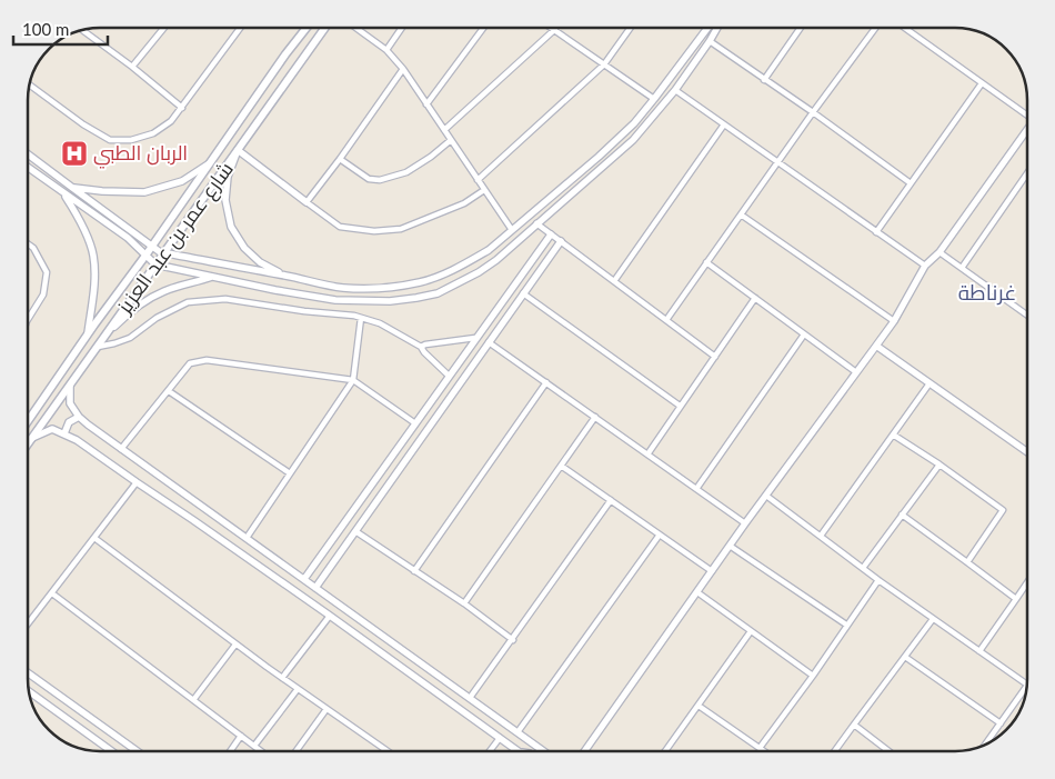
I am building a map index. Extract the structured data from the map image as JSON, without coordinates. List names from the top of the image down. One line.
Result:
{"streets":{"main road":["شارع عمر بن عبد العزيز"]},"districts":["غرناطة"],"places":{"hospital":["الربان الطبي"]},"scale_bar":"100 m"}
